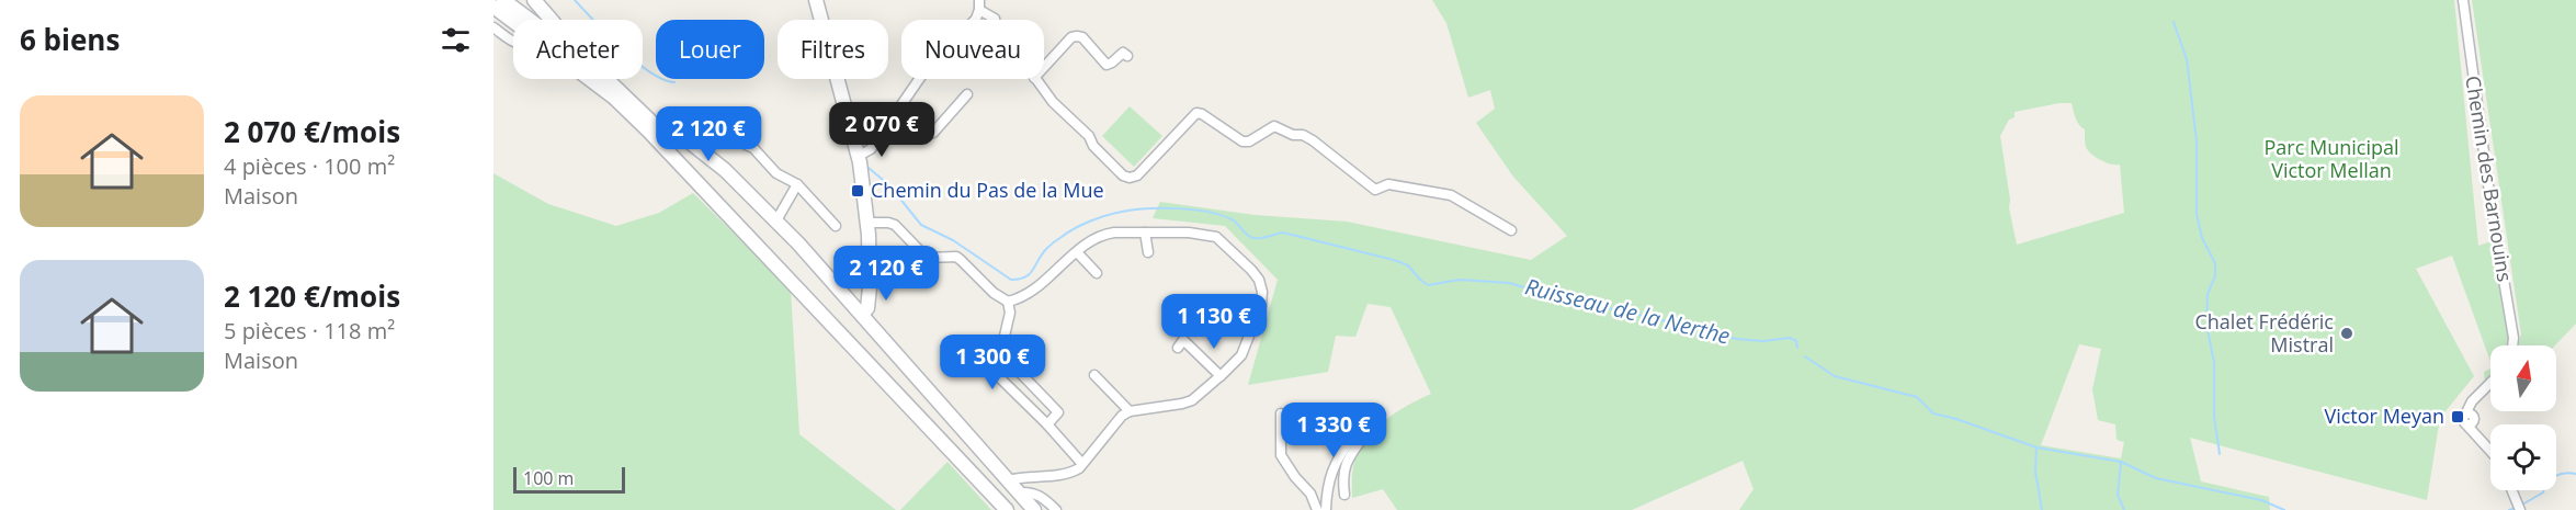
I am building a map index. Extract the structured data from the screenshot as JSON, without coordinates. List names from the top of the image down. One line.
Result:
{"streets":{"street":["Chemin des Barnouins"]},"water":["Ruisseau de la Nerthe"],"parks":["Parc Municipal Victor Mellan"],"places":{"transit":["Chemin du Pas de la Mue","Victor Meyan"],"other":["Chalet Frédéric Mistral"]},"scale_bar":"100 m","north":"top","page":{"heading":"6 biens","chip":["Acheter","Louer","Filtres","Nouveau"],"list":[{"name":"2 070 €/mois","note":"4 pièces · 100 m² · Maison"},{"name":"2 120 €/mois","note":"5 pièces · 118 m² · Maison"}],"price":["2 070 €","2 120 €","2 120 €","1 130 €","1 300 €","1 330 €"],"scale":"100 m"}}
